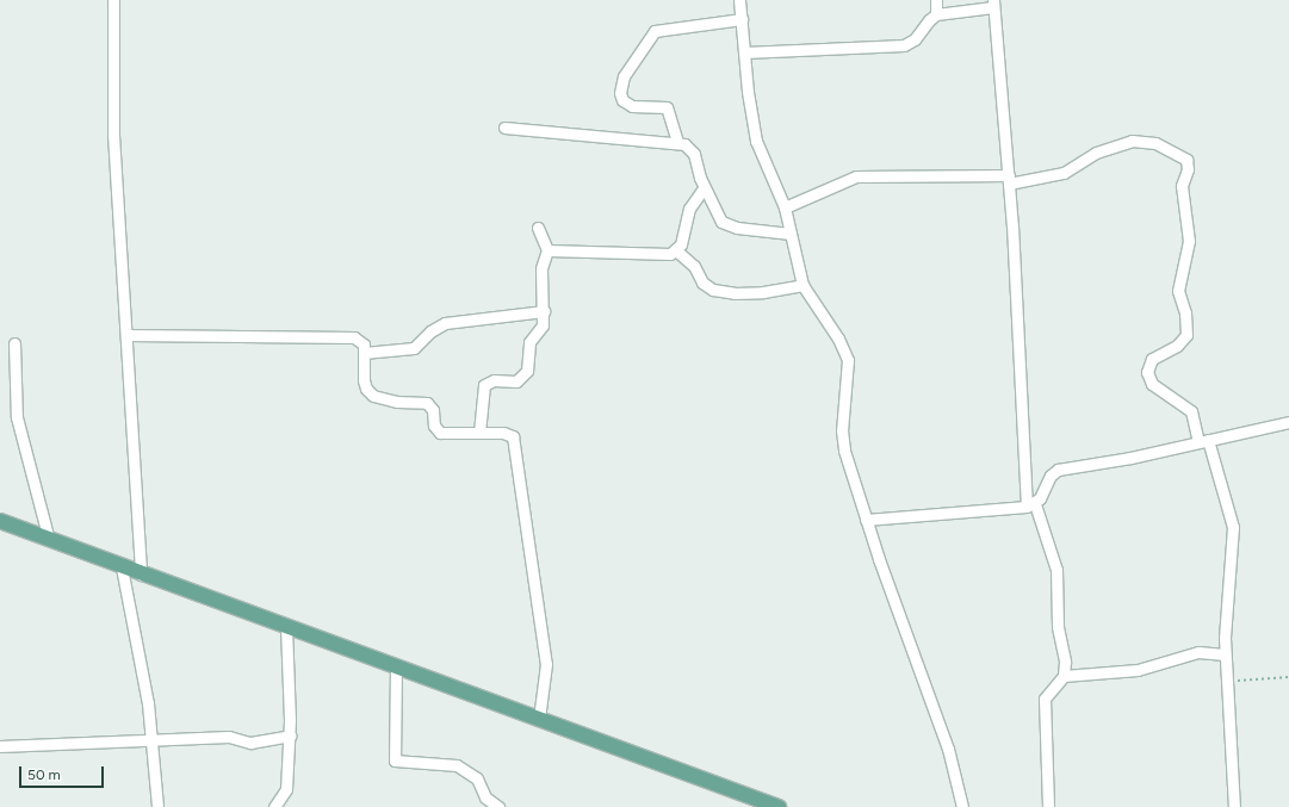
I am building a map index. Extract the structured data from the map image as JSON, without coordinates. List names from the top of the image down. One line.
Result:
{"scale_bar":"50 m"}
